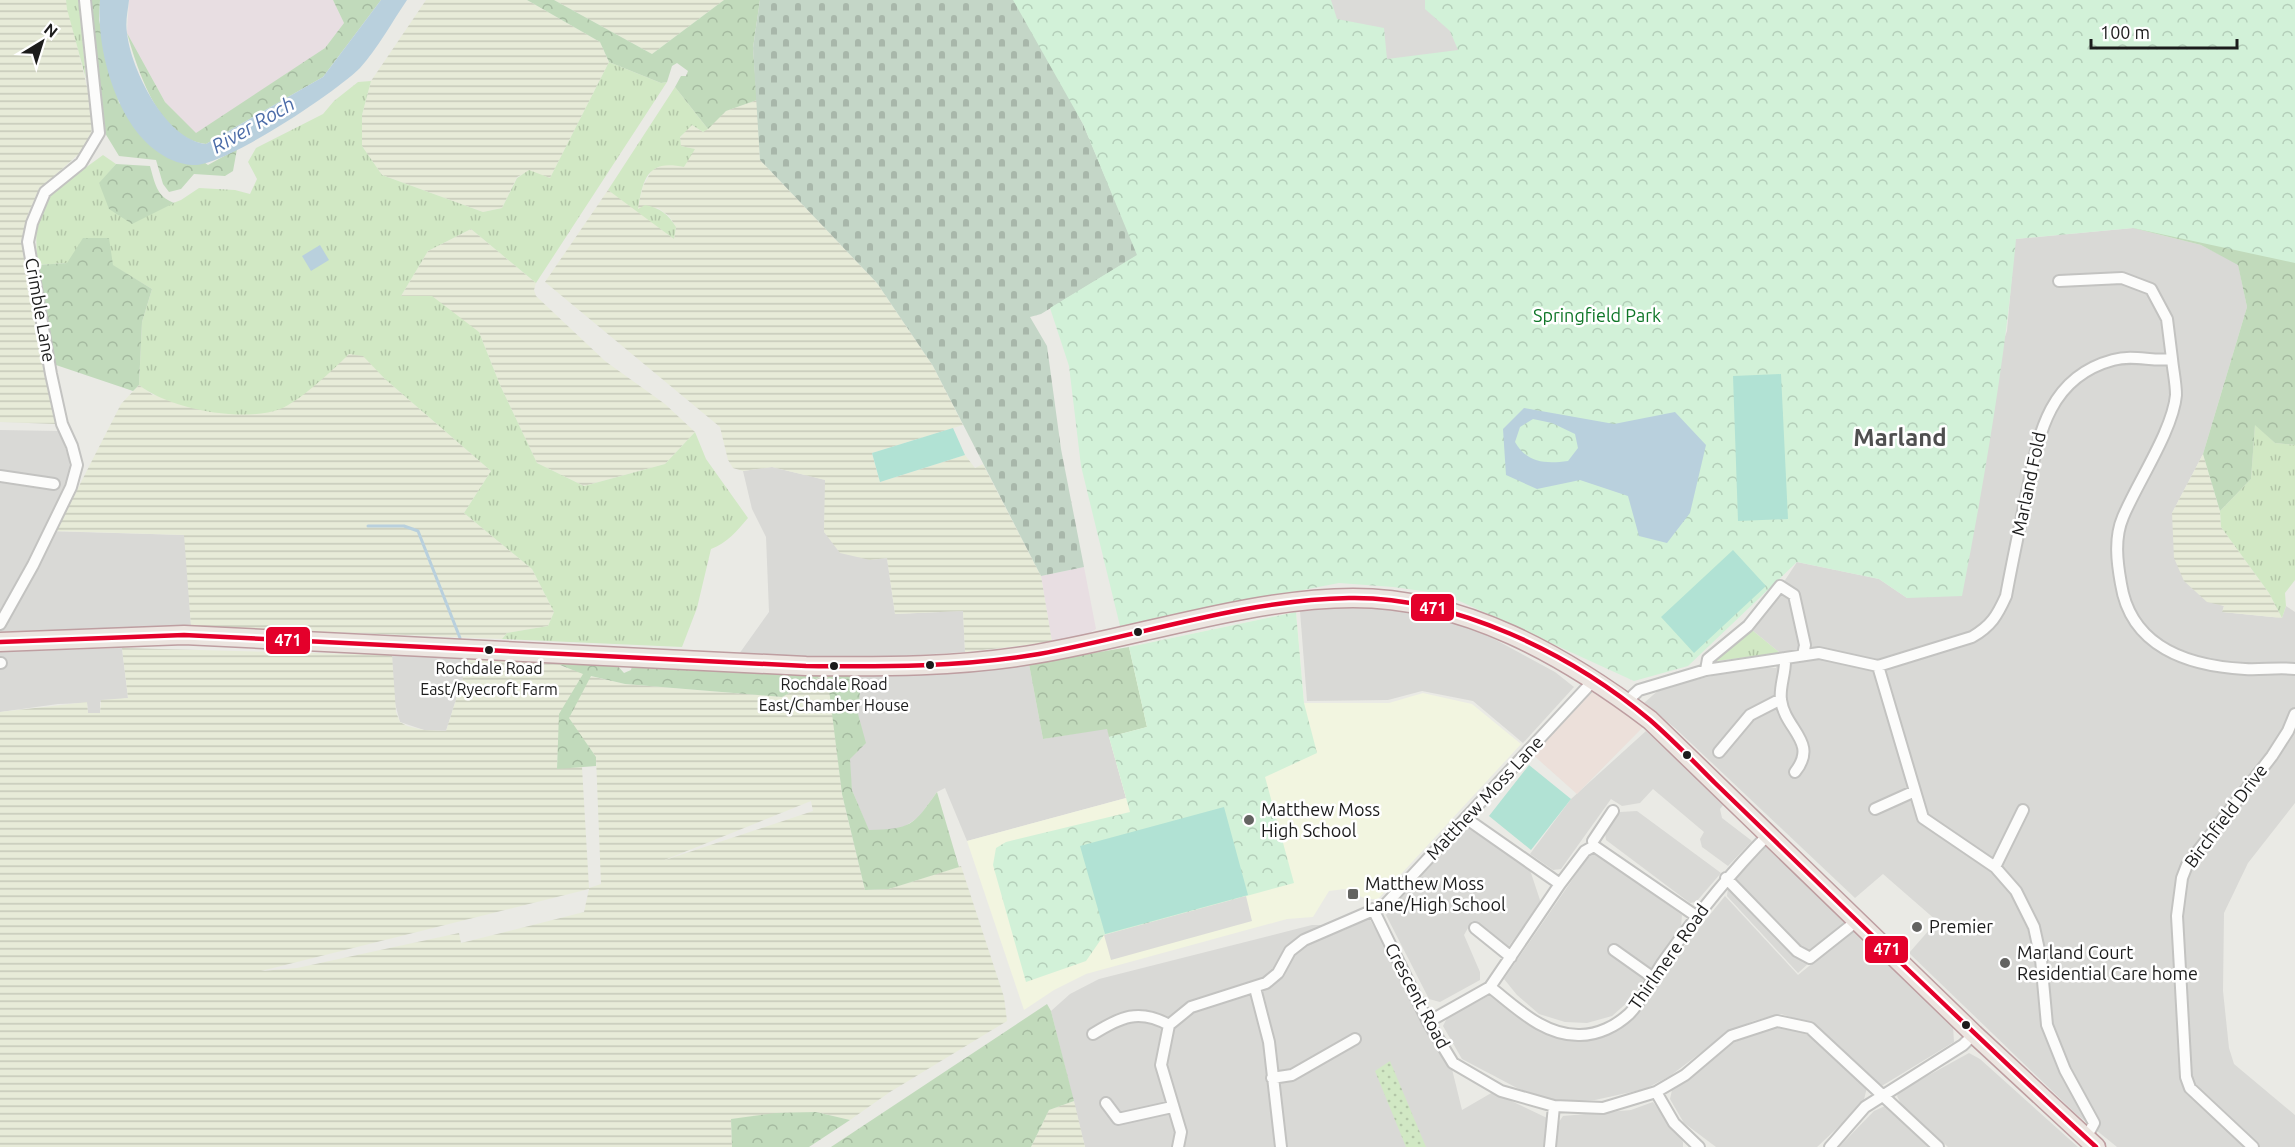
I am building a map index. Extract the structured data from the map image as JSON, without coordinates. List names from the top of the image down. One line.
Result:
{"streets":{"street":["Crimble Lane","Marland Fold","Matthew Moss Lane","Birchfield Drive","Thirlmere Road","Crescent Road"]},"crossings":[["Matthew Moss Lane","Crescent Road"]],"districts":["Marland"],"water":["River Roch"],"parks":["Springfield Park"],"places":{"other":["Rochdale Road East/Ryecroft Farm","Rochdale Road East/Chamber House","Matthew Moss High School","Premier","Marland Court Residential Care home"],"transit":["Matthew Moss Lane/High School"]},"lines":["transit line 471"],"scale_bar":"100 m","north":"top right"}
